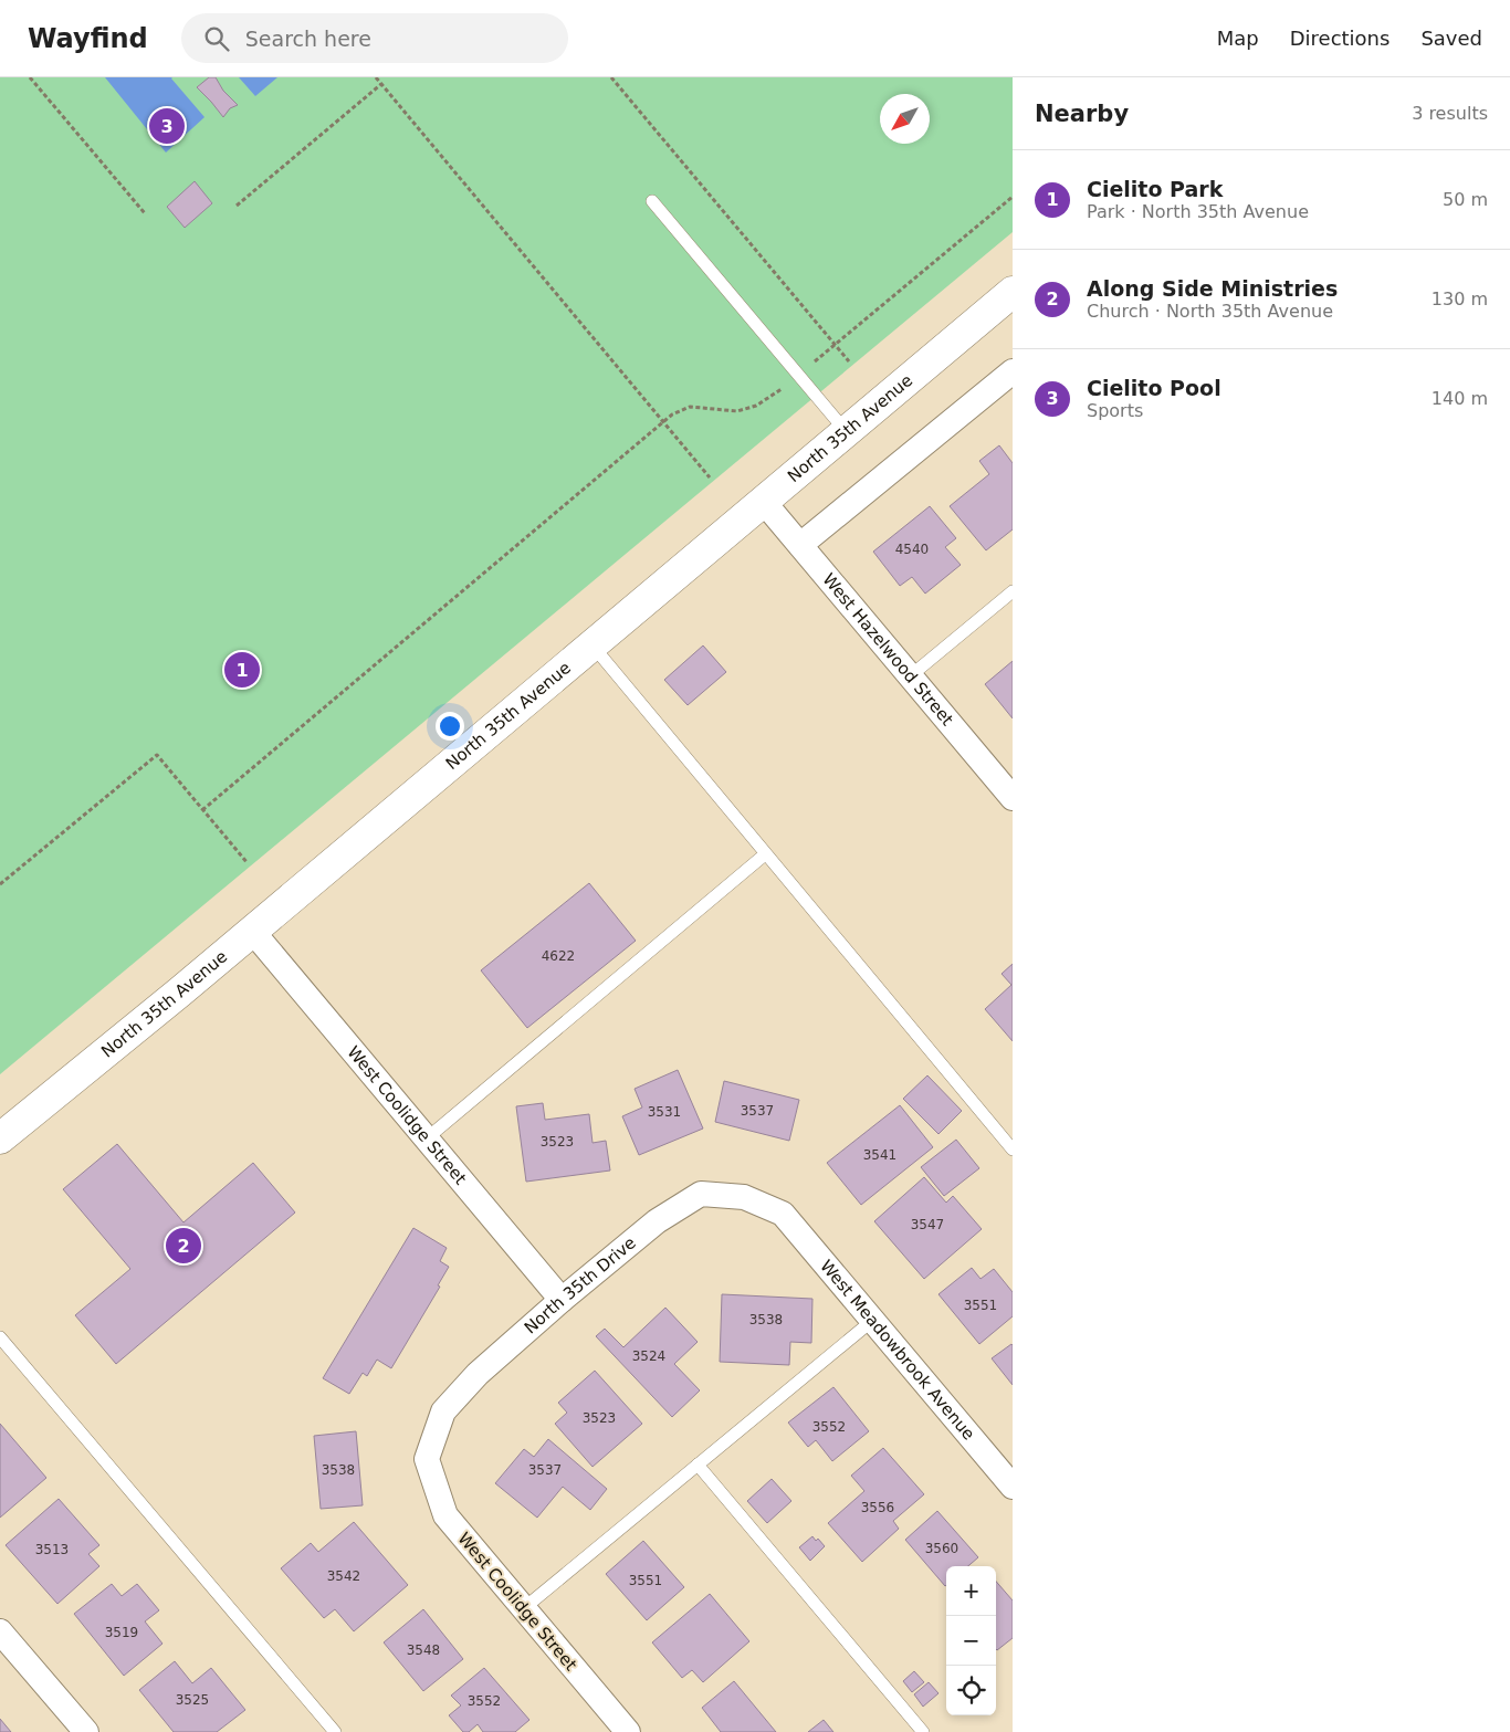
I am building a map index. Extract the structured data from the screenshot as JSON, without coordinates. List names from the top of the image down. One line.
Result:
{"streets":{"main road":["North 35th Avenue"],"street":["West Hazelwood Street","West Coolidge Street","North 35th Drive","West Meadowbrook Avenue"]},"crossings":[["North 35th Avenue","West Hazelwood Street"],["North 35th Avenue","West Coolidge Street"],["West Coolidge Street","North 35th Drive"],["North 35th Drive","West Meadowbrook Avenue"]],"house_numbers":["4540","4622","3537","3531","3523","3541","3547","3551","3538","3524","3523","3552","3538","3537","3556","3560","3513","3542","3551","3519","3548","3525","3552"],"north":"bottom left","page":{"header":"Wayfind","search":"Search here","nav":["Map","Directions","Saved"],"heading":["Nearby","3 results"],"pins":["3","1","2"],"list":[{"mark":"1","name":"Cielito Park","note":"Park · North 35th Avenue","value":"50 m"},{"mark":"2","name":"Along Side Ministries","note":"Church · North 35th Avenue","value":"130 m"},{"mark":"3","name":"Cielito Pool","note":"Sports","value":"140 m"}],"map_buttons":["+","−"]}}
